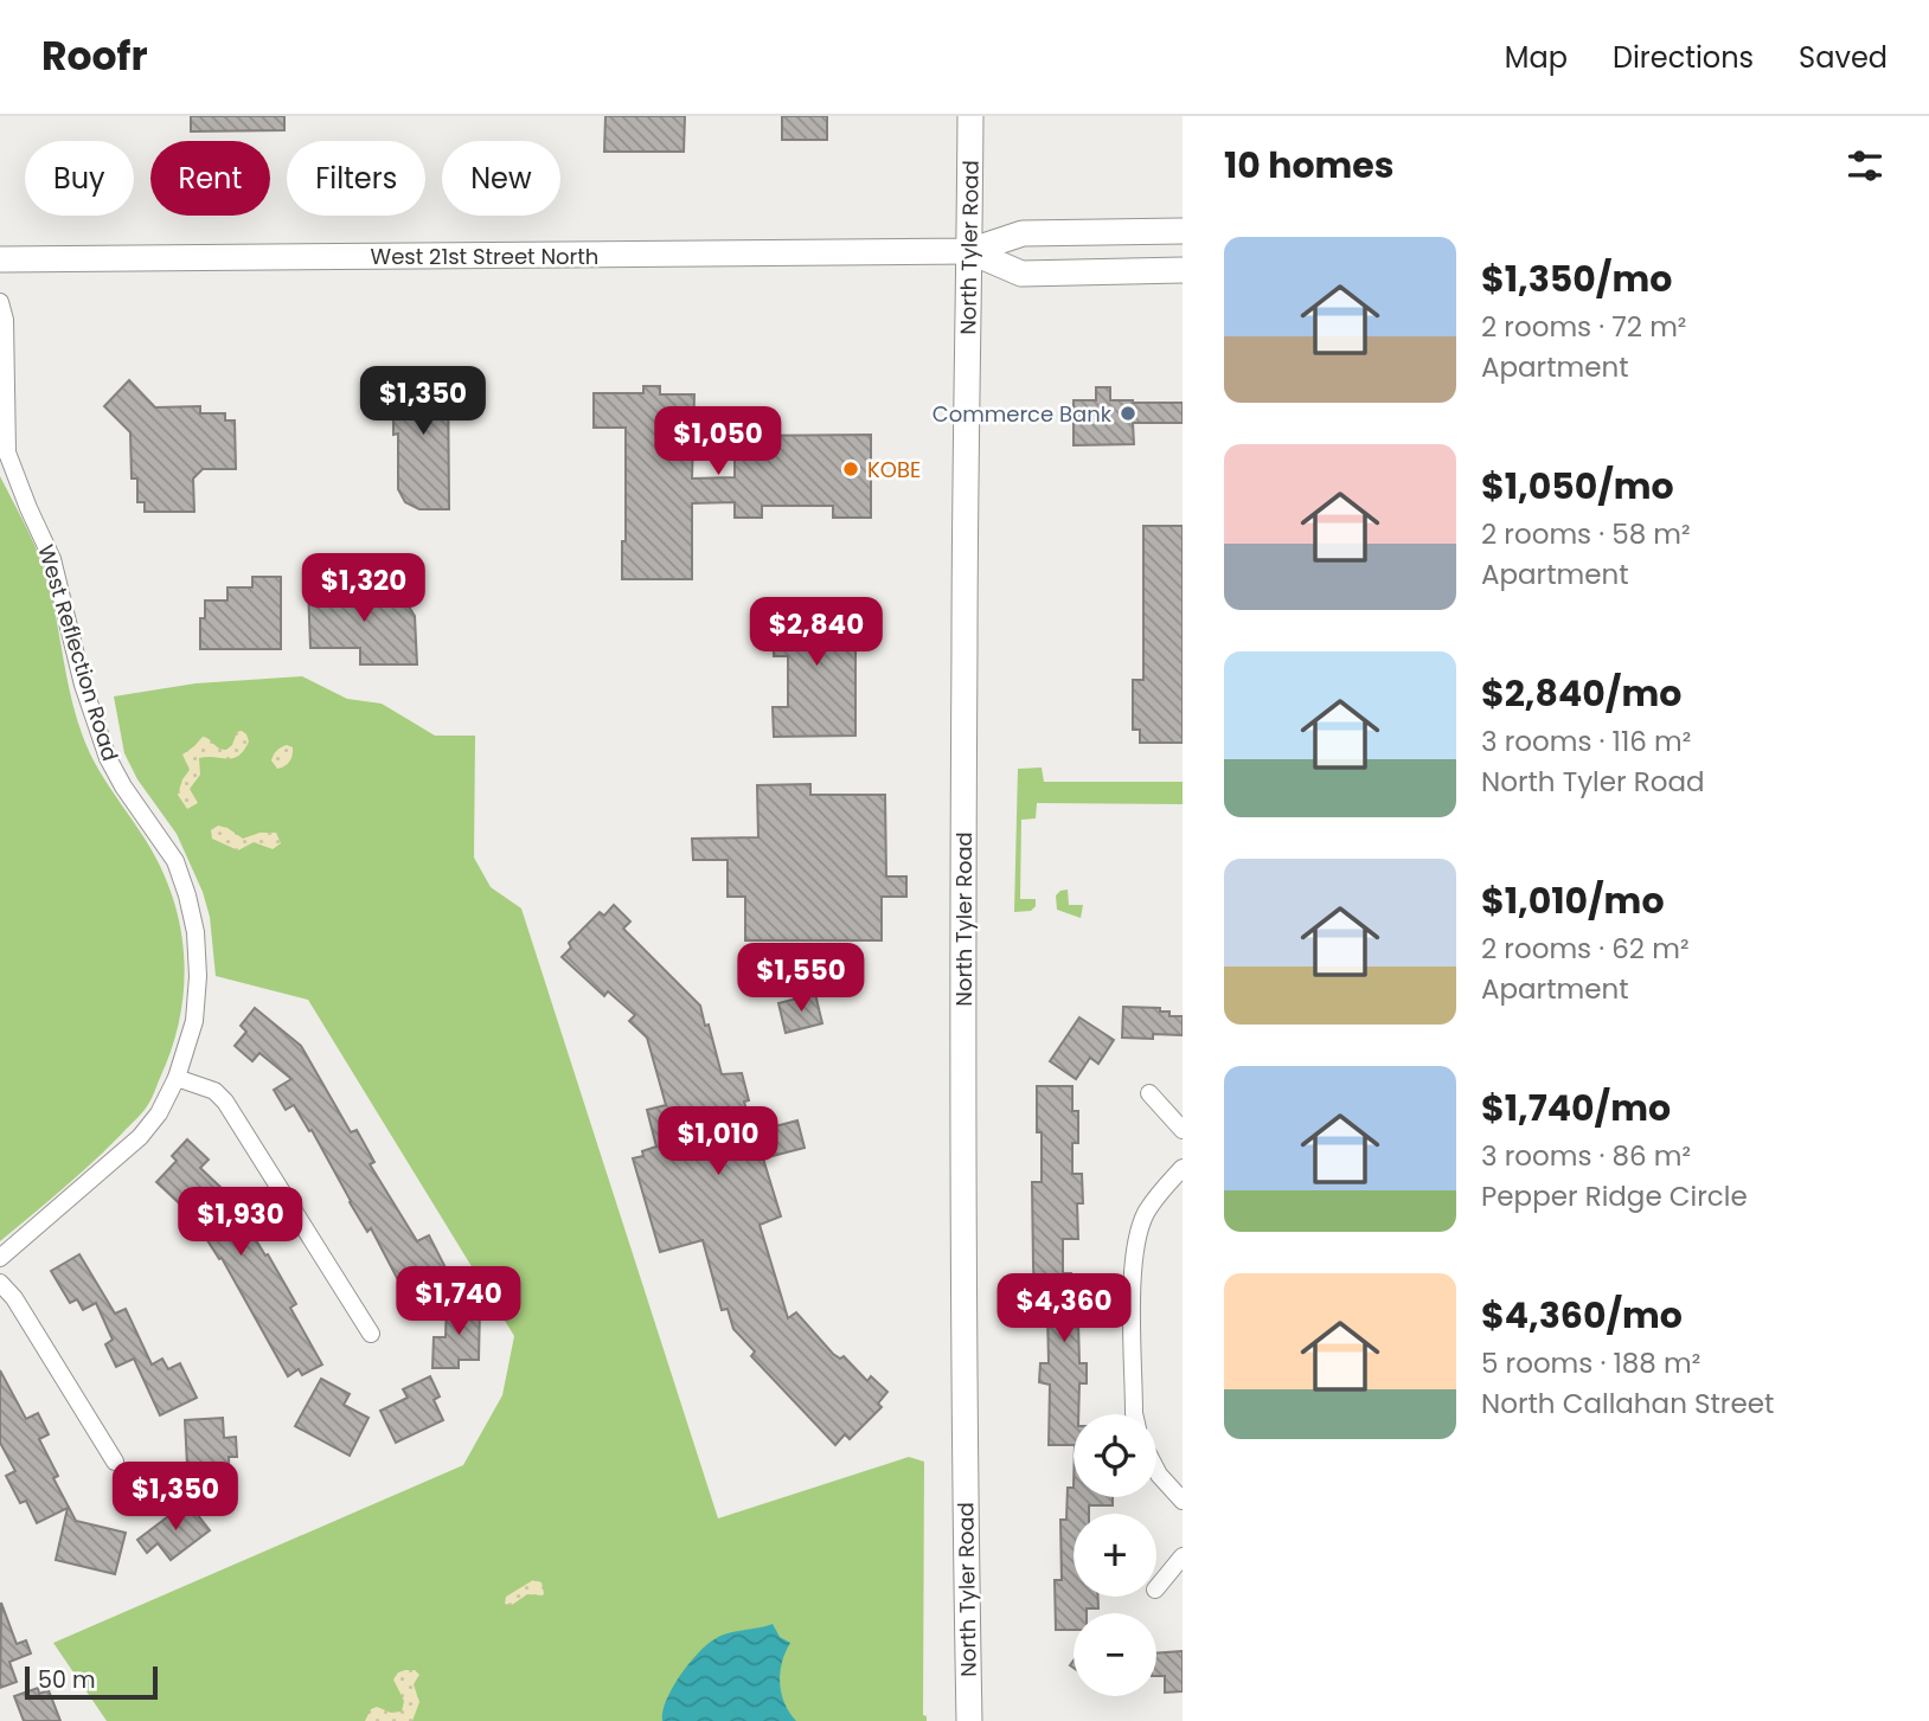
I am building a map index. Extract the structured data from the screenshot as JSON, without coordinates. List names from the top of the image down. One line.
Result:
{"streets":{"main road":["North Tyler Road","West 21st Street North"],"street":["West Reflection Road"]},"crossings":[["North Tyler Road","West 21st Street North"]],"places":["Commerce Bank","KOBE"],"scale_bar":"50 m","page":{"header":"Roofr","nav":["Map","Directions","Saved"],"heading":"10 homes","chip":["Buy","Rent","Filters","New"],"list":[{"name":"$1,350/mo","note":"2 rooms · 72 m² · Apartment"},{"name":"$1,050/mo","note":"2 rooms · 58 m² · Apartment"},{"name":"$2,840/mo","note":"3 rooms · 116 m² · North Tyler Road"},{"name":"$1,010/mo","note":"2 rooms · 62 m² · Apartment"},{"name":"$1,740/mo","note":"3 rooms · 86 m² · Pepper Ridge Circle"},{"name":"$4,360/mo","note":"5 rooms · 188 m² · North Callahan Street"}],"price":["$1,350","$1,050","$1,320","$2,840","$1,550","$1,010","$1,930","$1,740","$4,360","$1,350"],"map_buttons":["+","−"],"scale":"50 m"}}
